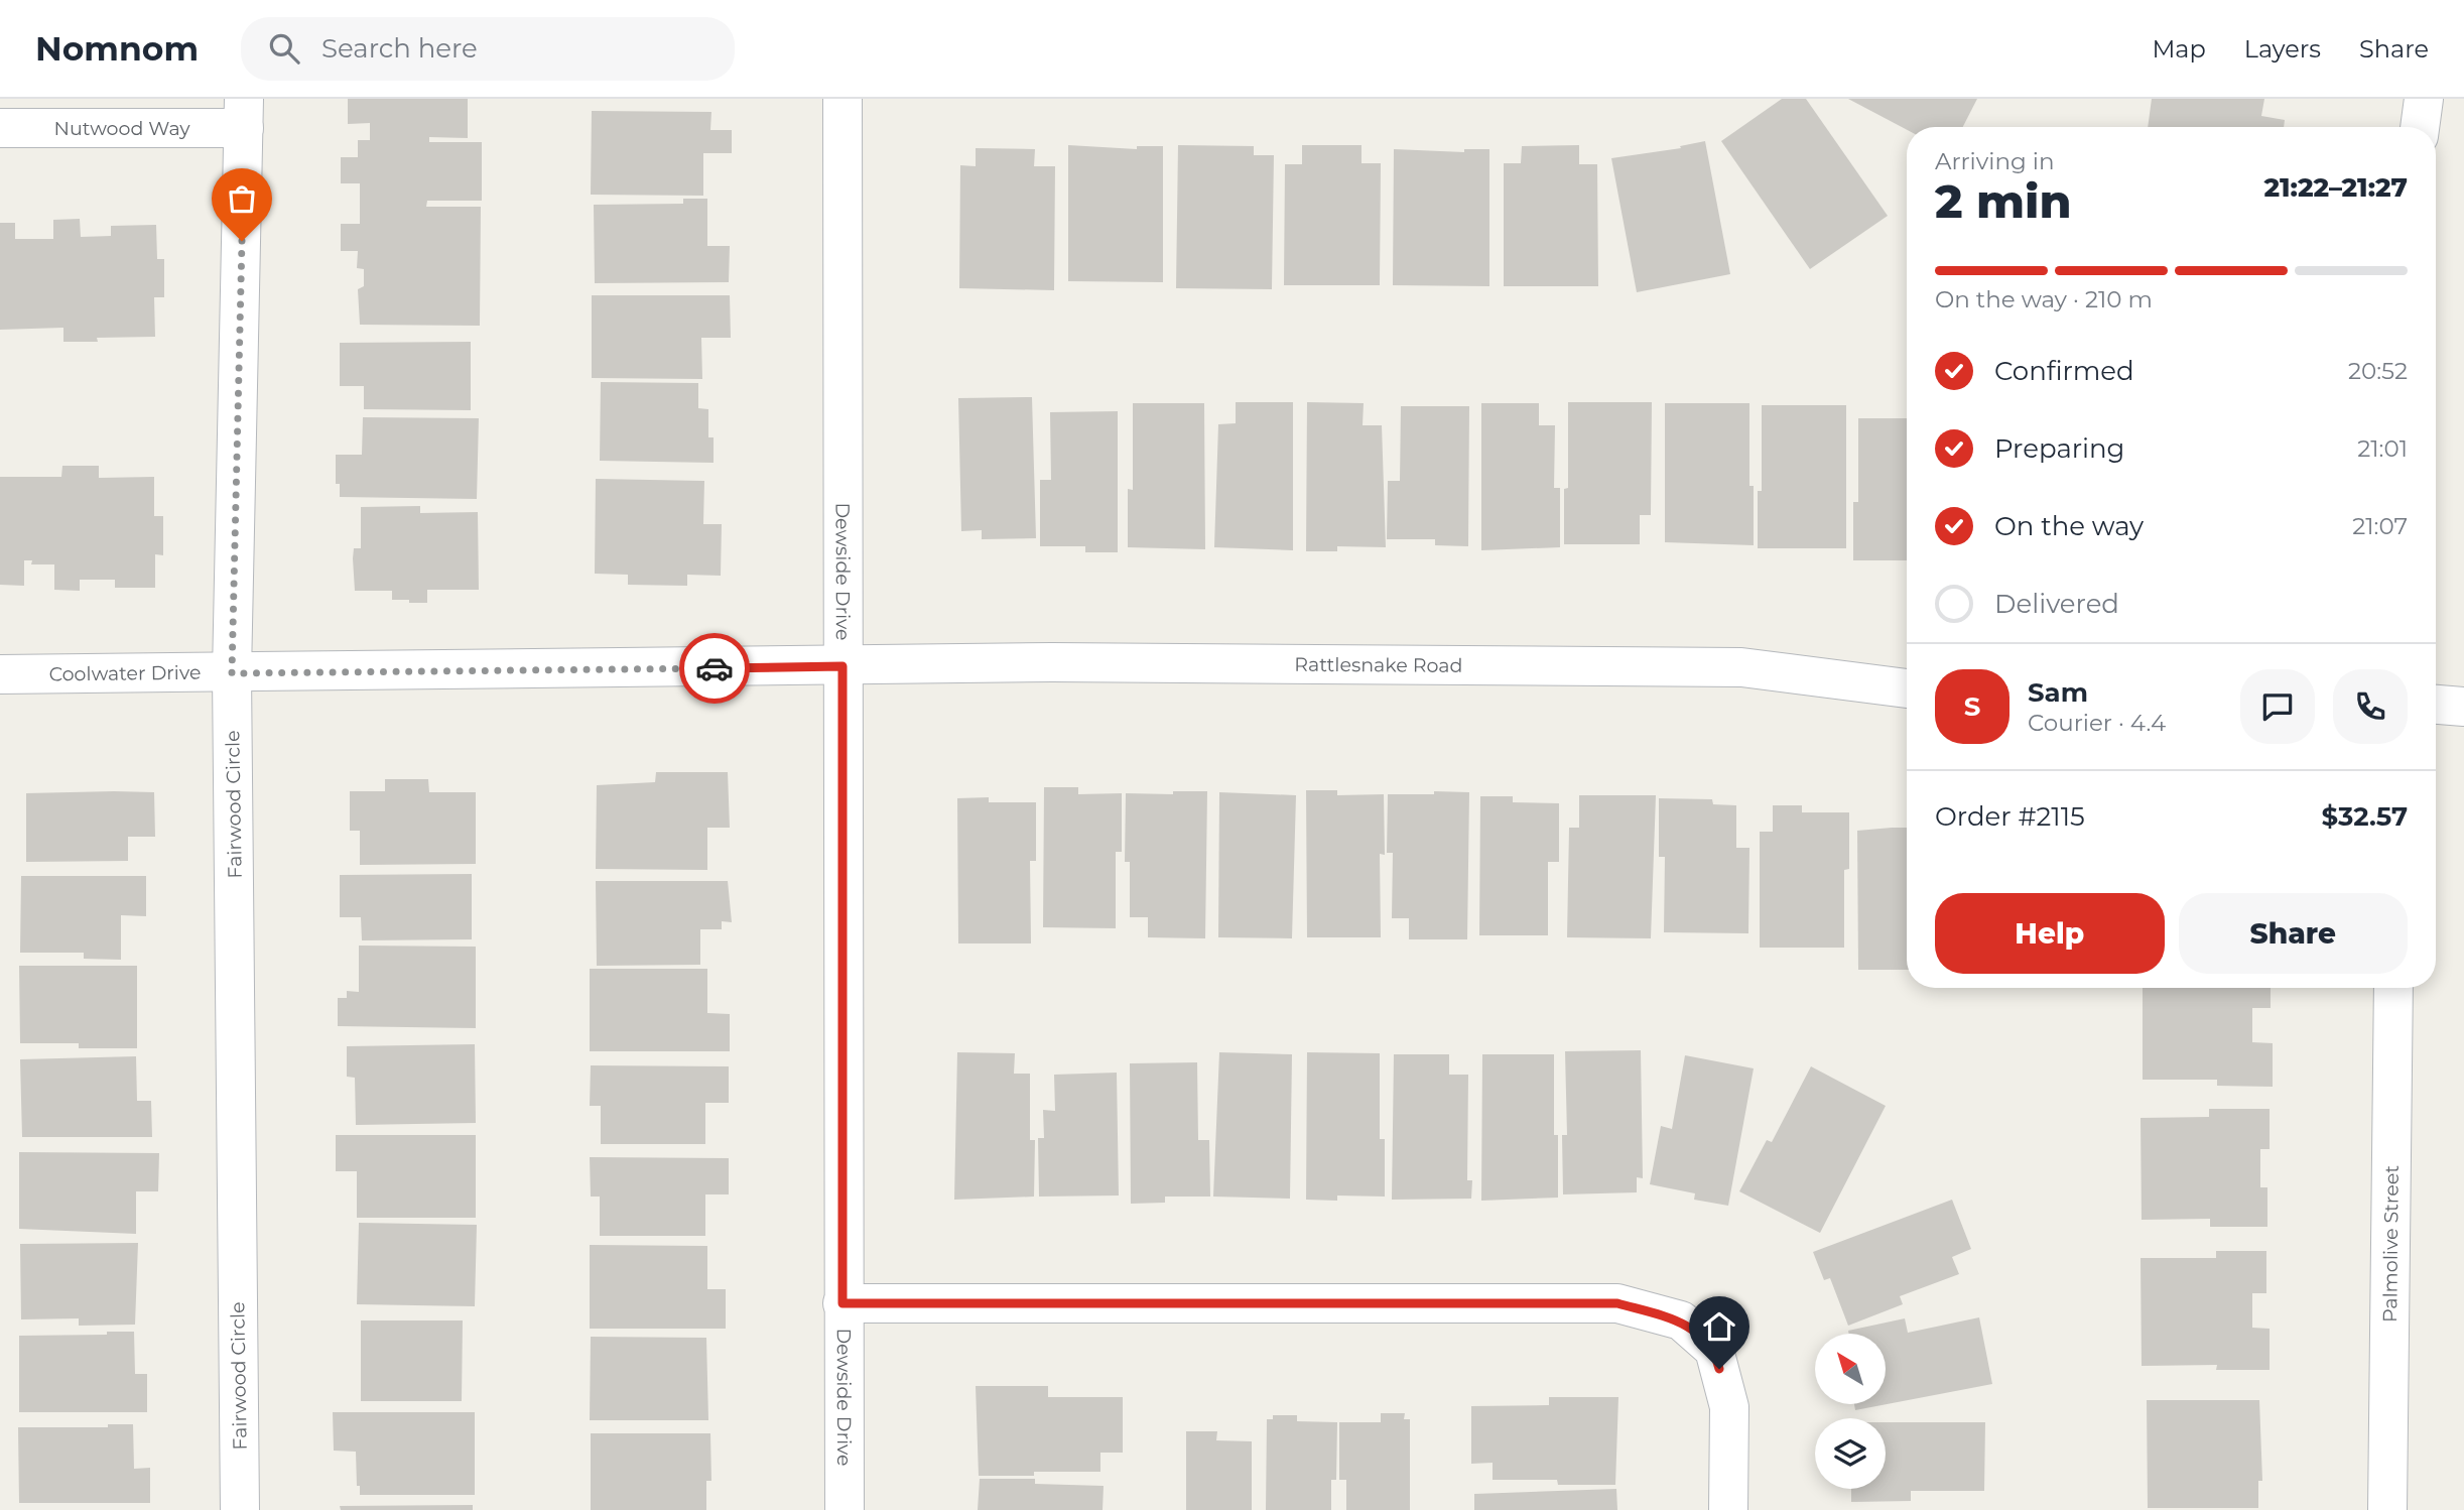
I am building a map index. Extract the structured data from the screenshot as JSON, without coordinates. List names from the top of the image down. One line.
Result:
{"streets":{"street":["Nutwood Way","Dewside Drive","Rattlesnake Road","Coolwater Drive","Fairwood Circle","Palmolive Street"]},"crossings":[["Nutwood Way","Fairwood Circle"],["Dewside Drive","Rattlesnake Road"],["Dewside Drive","Coolwater Drive"],["Rattlesnake Road","Coolwater Drive"],["Coolwater Drive","Fairwood Circle"]],"north":"top left","page":{"header":"Nomnom","search":"Search here","nav":["Map","Layers","Share"],"heading":["2 min","Arriving in","21:22–21:27"],"panel":["Sam","Courier · 4.4","Order #2115","$32.57"],"bar":"On the way · 210 m","list":[["Confirmed","20:52"],["Preparing","21:01"],["On the way","21:07"],"Delivered"],"round":"S","buttons":["Help","Share"]}}
